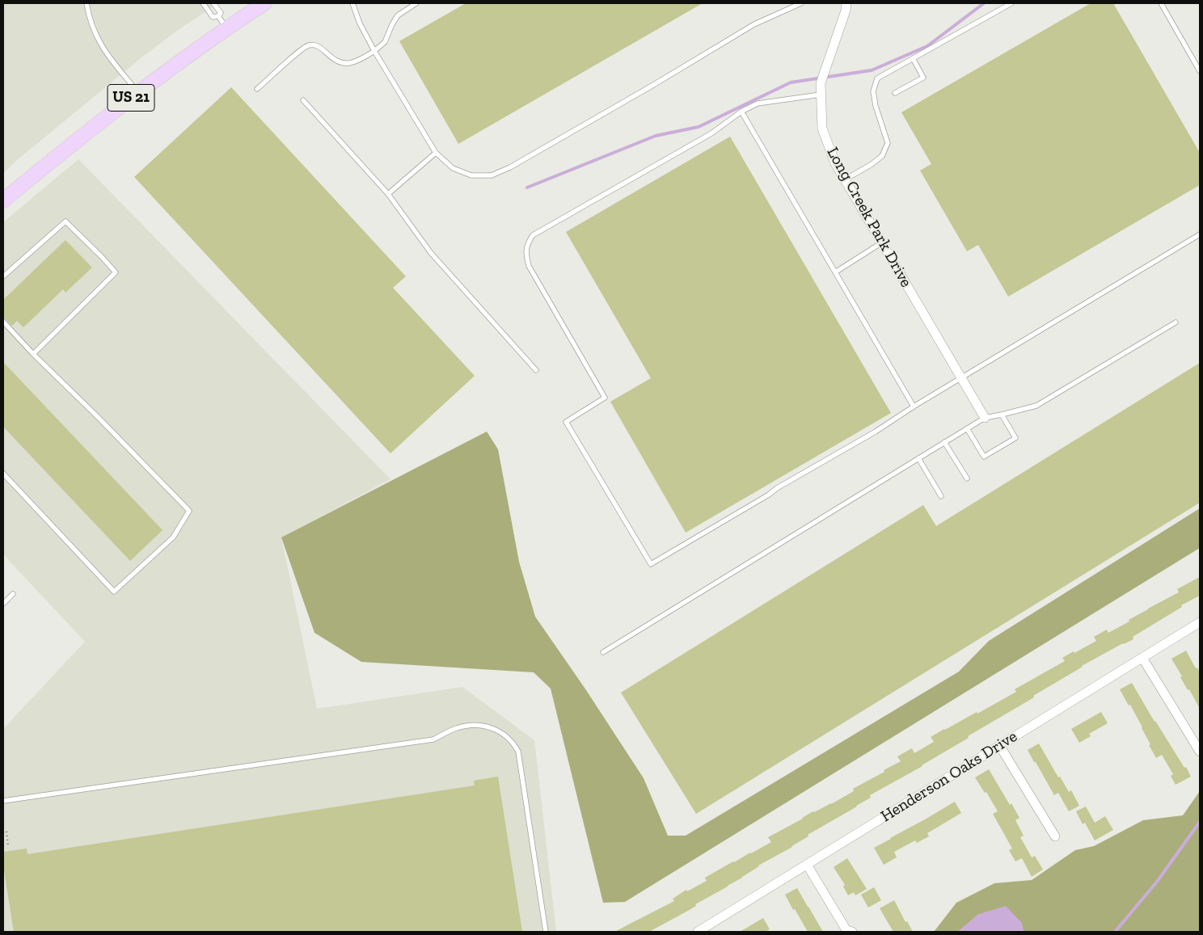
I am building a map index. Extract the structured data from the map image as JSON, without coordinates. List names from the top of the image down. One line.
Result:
{"streets":{"main road":["US 21"],"street":["Long Creek Park Drive","Henderson Oaks Drive"]}}
